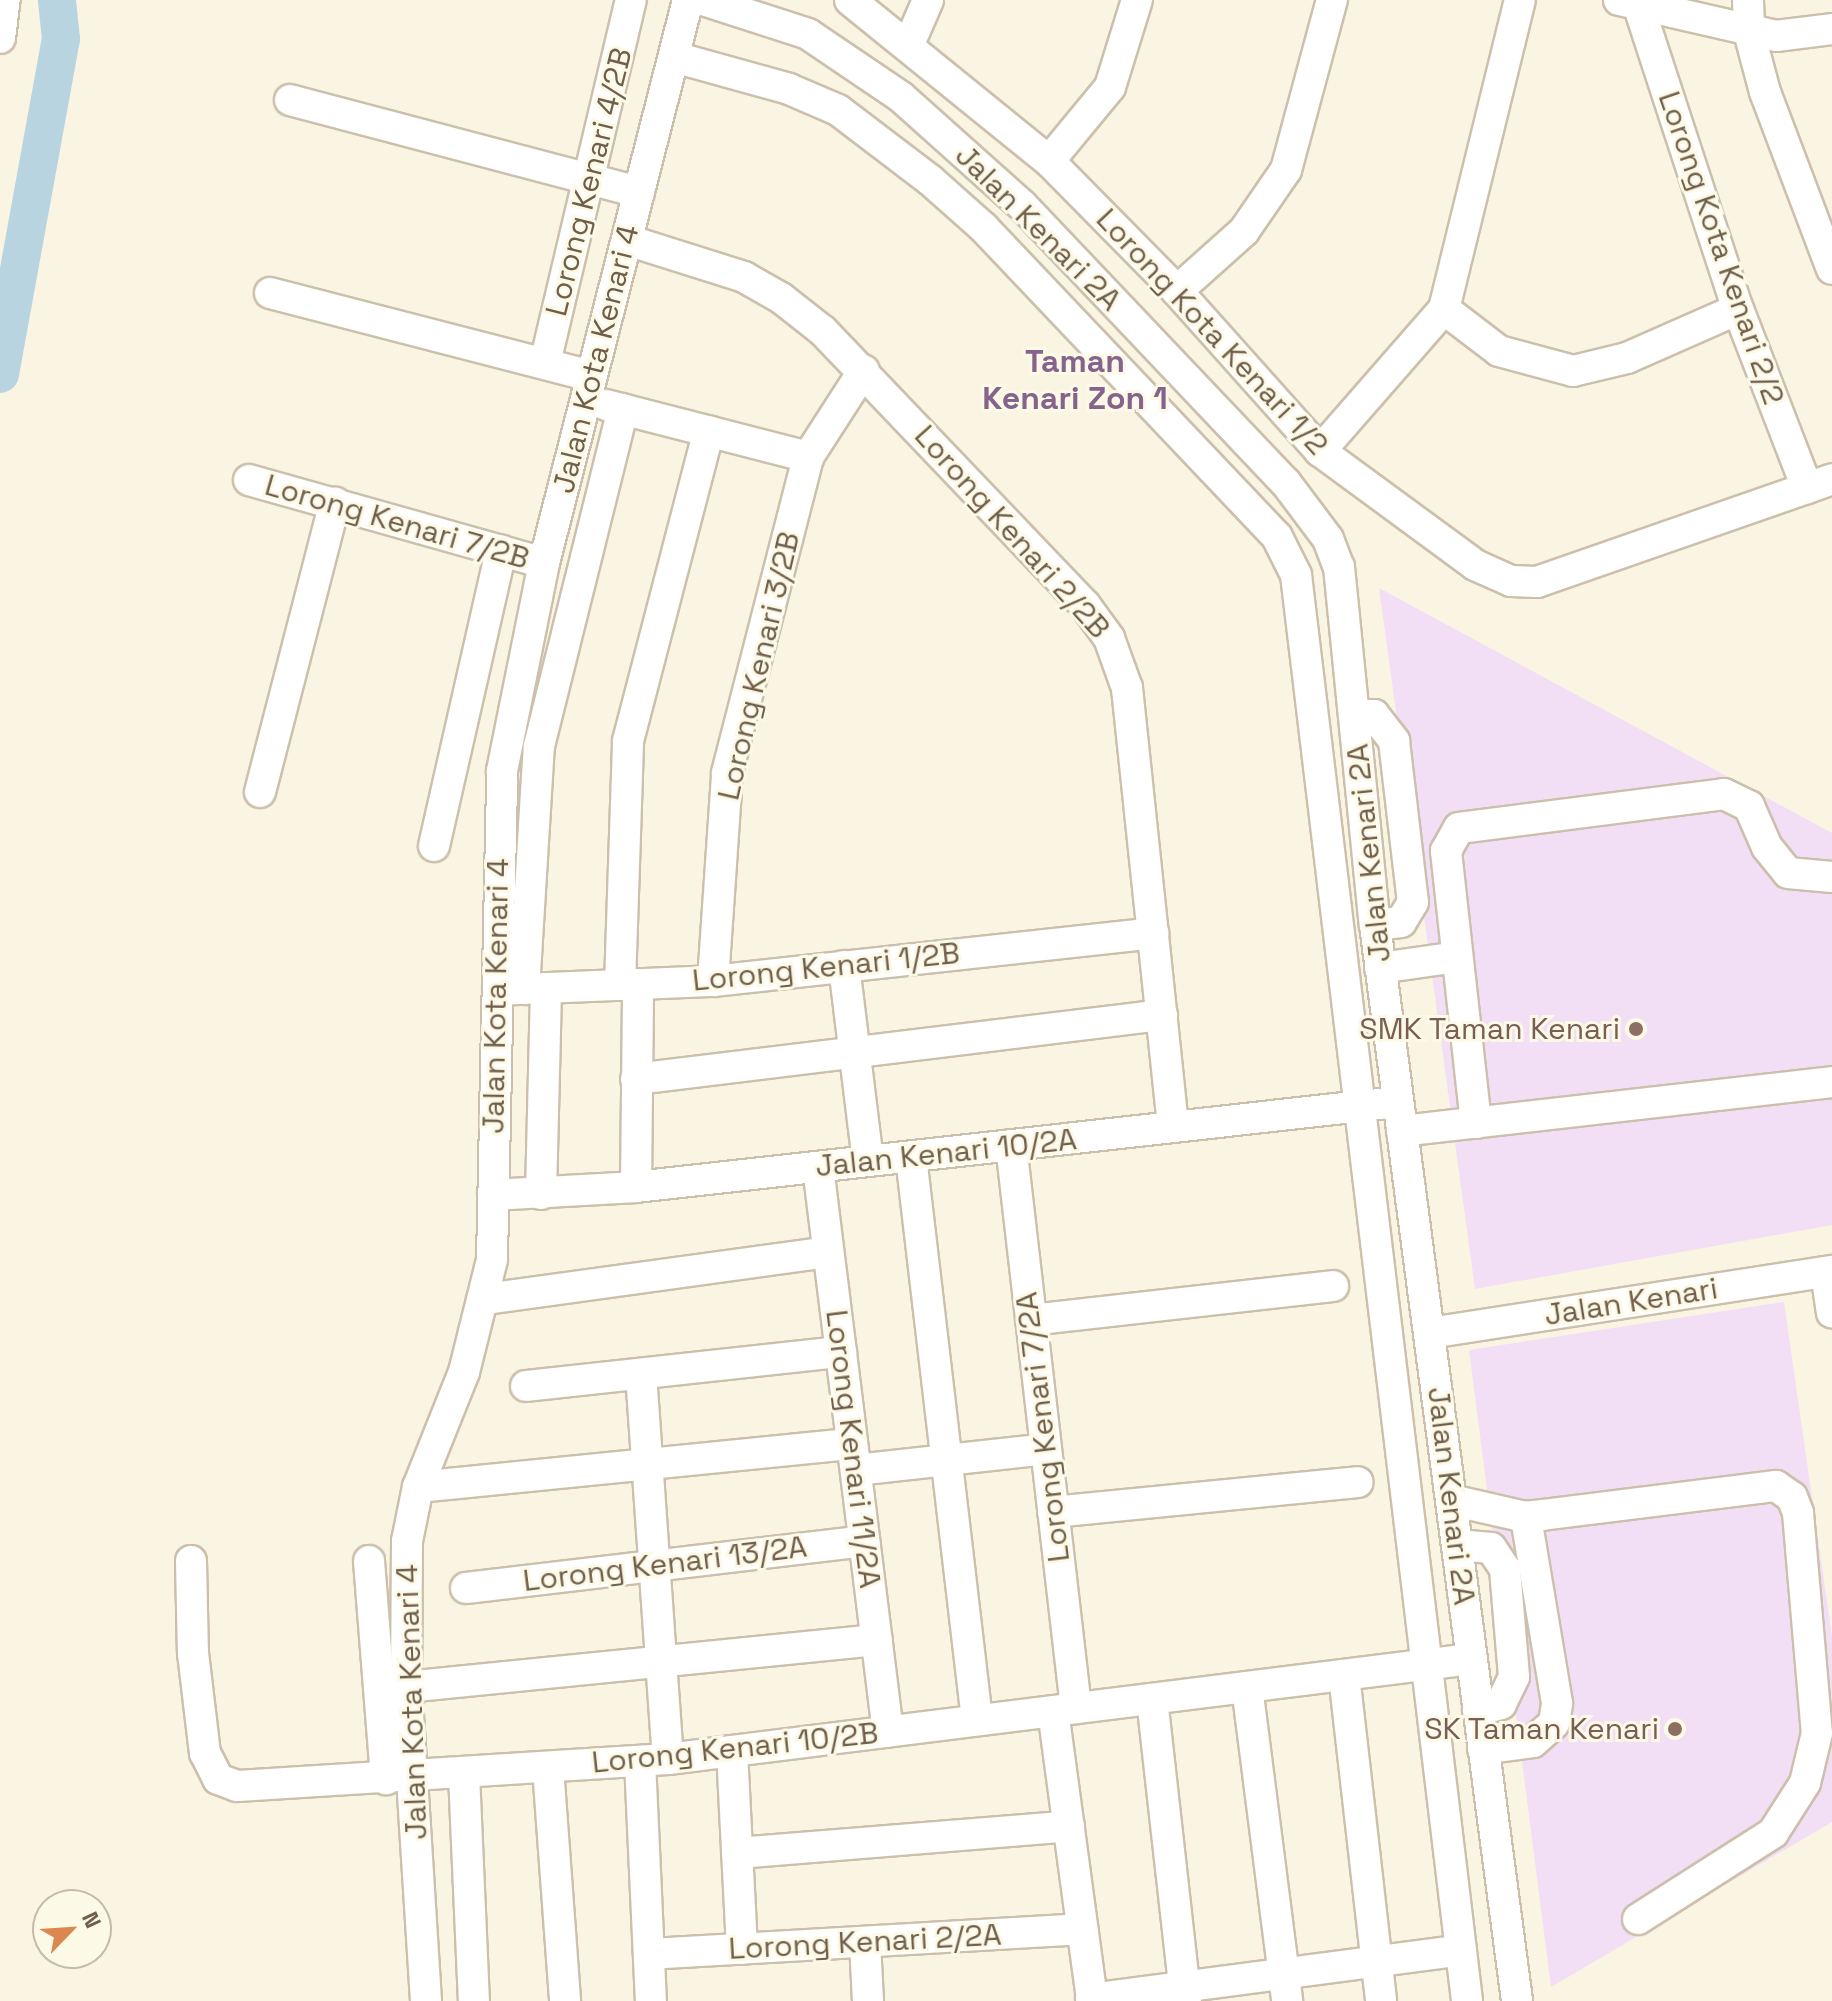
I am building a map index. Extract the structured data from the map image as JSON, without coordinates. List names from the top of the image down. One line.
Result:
{"streets":{"street":["Lorong Kenari 4/2B","Jalan Kenari 2A","Lorong Kota Kenari 2/2","Lorong Kota Kenari 1/2","Jalan Kota Kenari 4","Lorong Kenari 7/2B","Lorong Kenari 2/2B","Lorong Kenari 3/2B","Lorong Kenari 1/2B","Jalan Kenari 10/2A","Jalan Kenari","Lorong Kenari 7/2A","Lorong Kenari 11/2A","Lorong Kenari 13/2A","Lorong Kenari 10/2B","Lorong Kenari 2/2A"]},"crossings":[["Jalan Kenari 2A","Jalan Kota Kenari 4"],["Jalan Kenari 2A","Jalan Kenari 10/2A"],["Jalan Kenari 2A","Jalan Kenari"],["Jalan Kenari 2A","Lorong Kenari 10/2B"],["Lorong Kota Kenari 2/2","Lorong Kota Kenari 1/2"],["Jalan Kota Kenari 4","Lorong Kenari 7/2B"],["Jalan Kota Kenari 4","Lorong Kenari 2/2B"],["Jalan Kota Kenari 4","Lorong Kenari 1/2B"],["Jalan Kota Kenari 4","Jalan Kenari 10/2A"],["Jalan Kota Kenari 4","Lorong Kenari 10/2B"],["Lorong Kenari 2/2B","Lorong Kenari 3/2B"],["Lorong Kenari 2/2B","Lorong Kenari 1/2B"],["Lorong Kenari 2/2B","Jalan Kenari 10/2A"],["Lorong Kenari 3/2B","Lorong Kenari 1/2B"],["Jalan Kenari 10/2A","Lorong Kenari 7/2A"],["Jalan Kenari 10/2A","Lorong Kenari 11/2A"],["Lorong Kenari 7/2A","Lorong Kenari 10/2B"],["Lorong Kenari 7/2A","Lorong Kenari 2/2A"],["Lorong Kenari 11/2A","Lorong Kenari 13/2A"],["Lorong Kenari 11/2A","Lorong Kenari 10/2B"]],"districts":["Taman Kenari Zon 1"],"places":["SMK Taman Kenari","SK Taman Kenari"],"north":"top right"}
